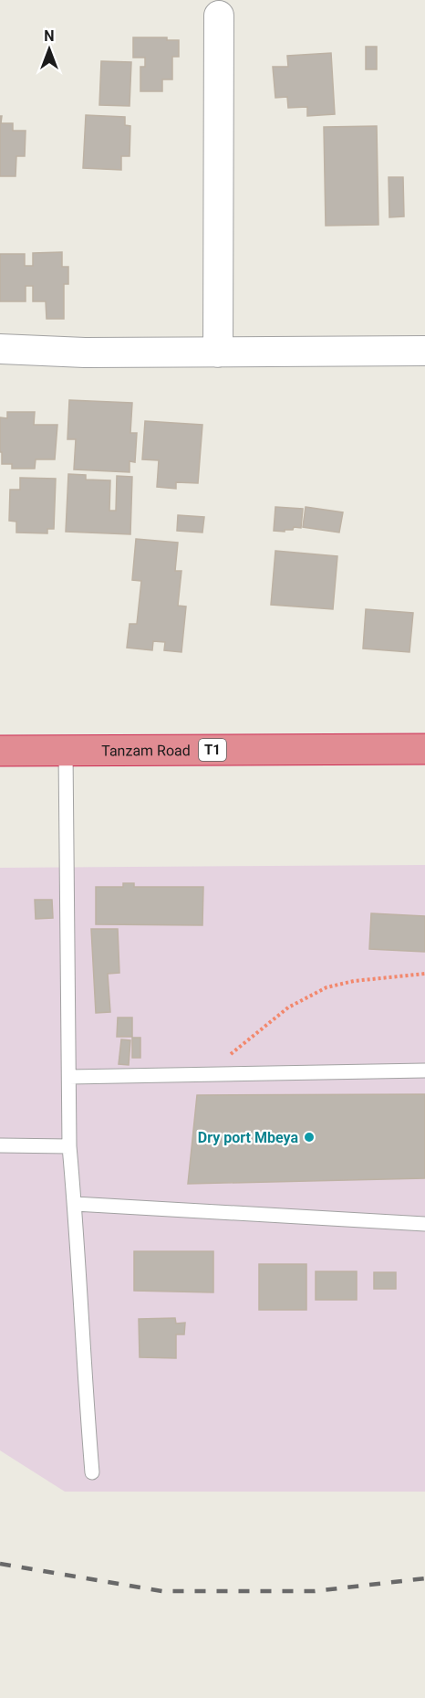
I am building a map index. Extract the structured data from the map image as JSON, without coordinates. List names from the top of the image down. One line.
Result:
{"streets":{"highway":["Tanzam Road","T1"]},"places":["Dry port Mbeya"],"north":"top"}
